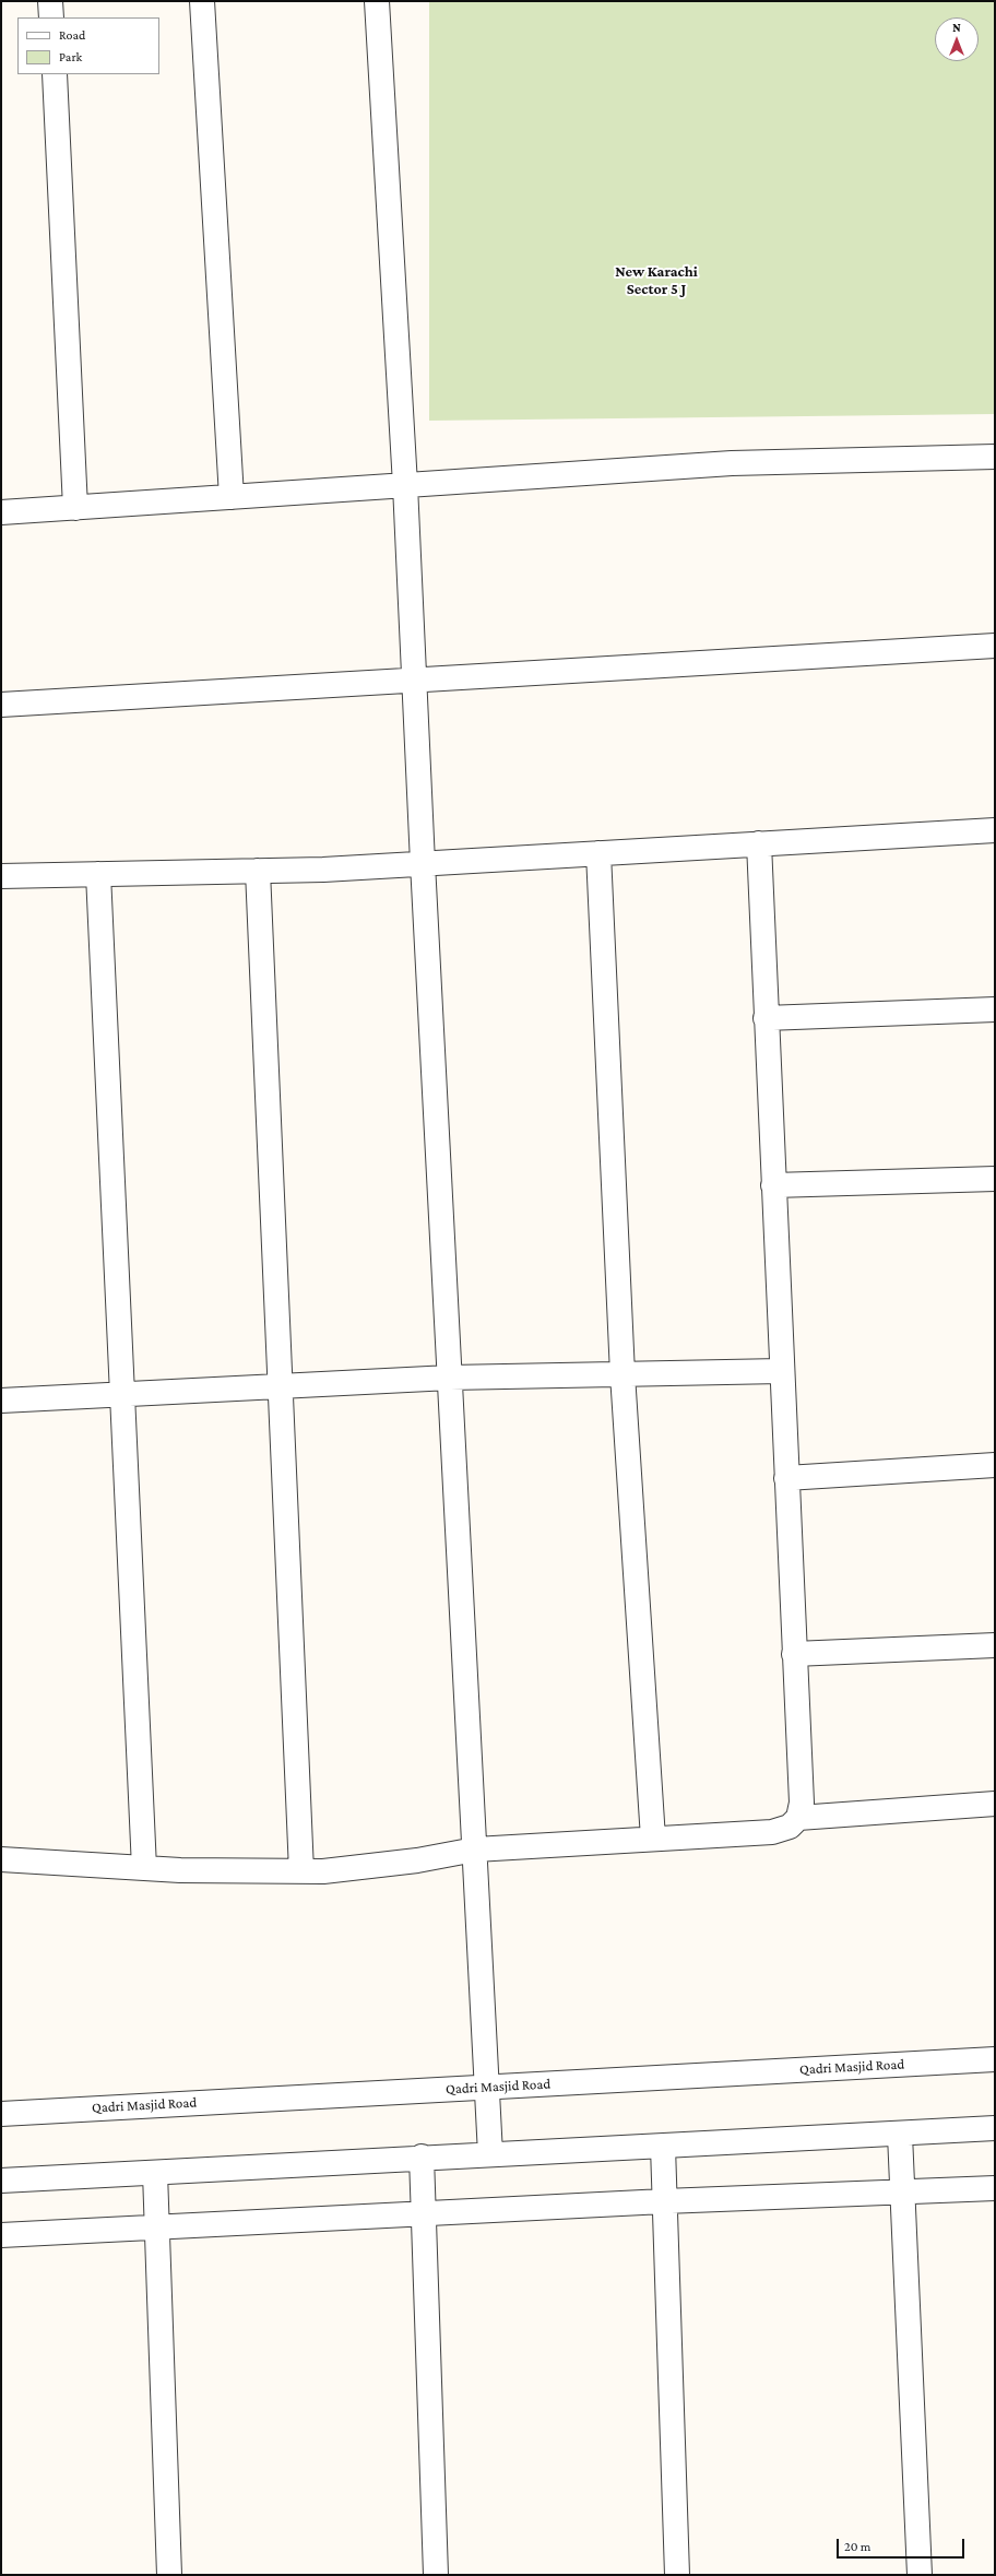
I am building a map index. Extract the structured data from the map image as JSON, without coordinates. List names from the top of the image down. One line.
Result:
{"streets":{"street":["Qadri Masjid Road"]},"districts":["New Karachi Sector 5 J"],"legend":["Road","Park"],"scale_bar":"20 m","north":"top"}
